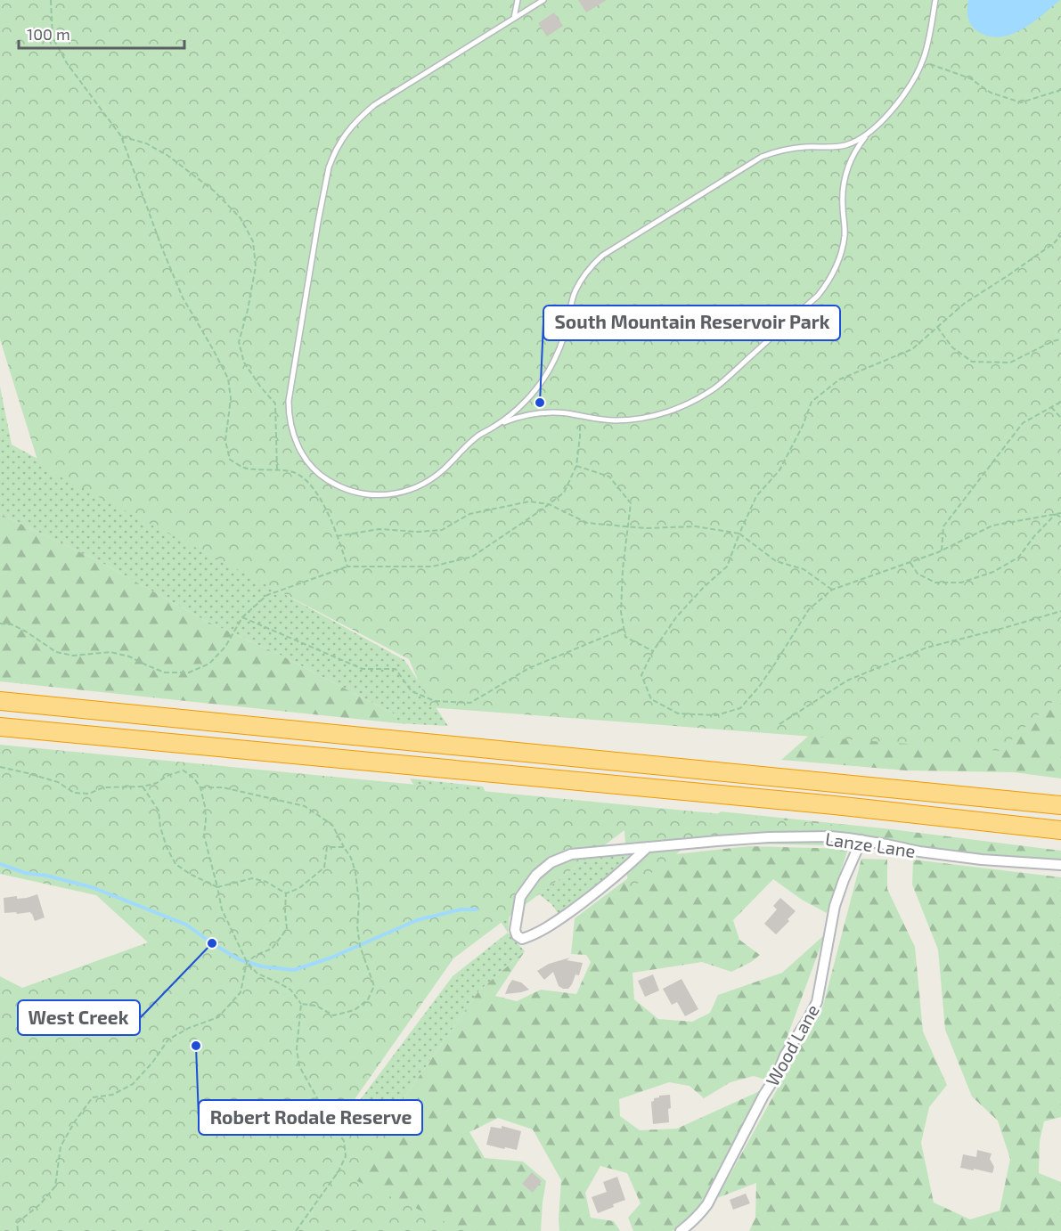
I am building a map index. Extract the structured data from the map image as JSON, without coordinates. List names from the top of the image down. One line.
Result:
{"streets":{"street":["Lanze Lane","Wood Lane"]},"crossings":[["Lanze Lane","Wood Lane"]],"places":["South Mountain Reservoir Park","West Creek","Robert Rodale Reserve"],"scale_bar":"100 m"}
